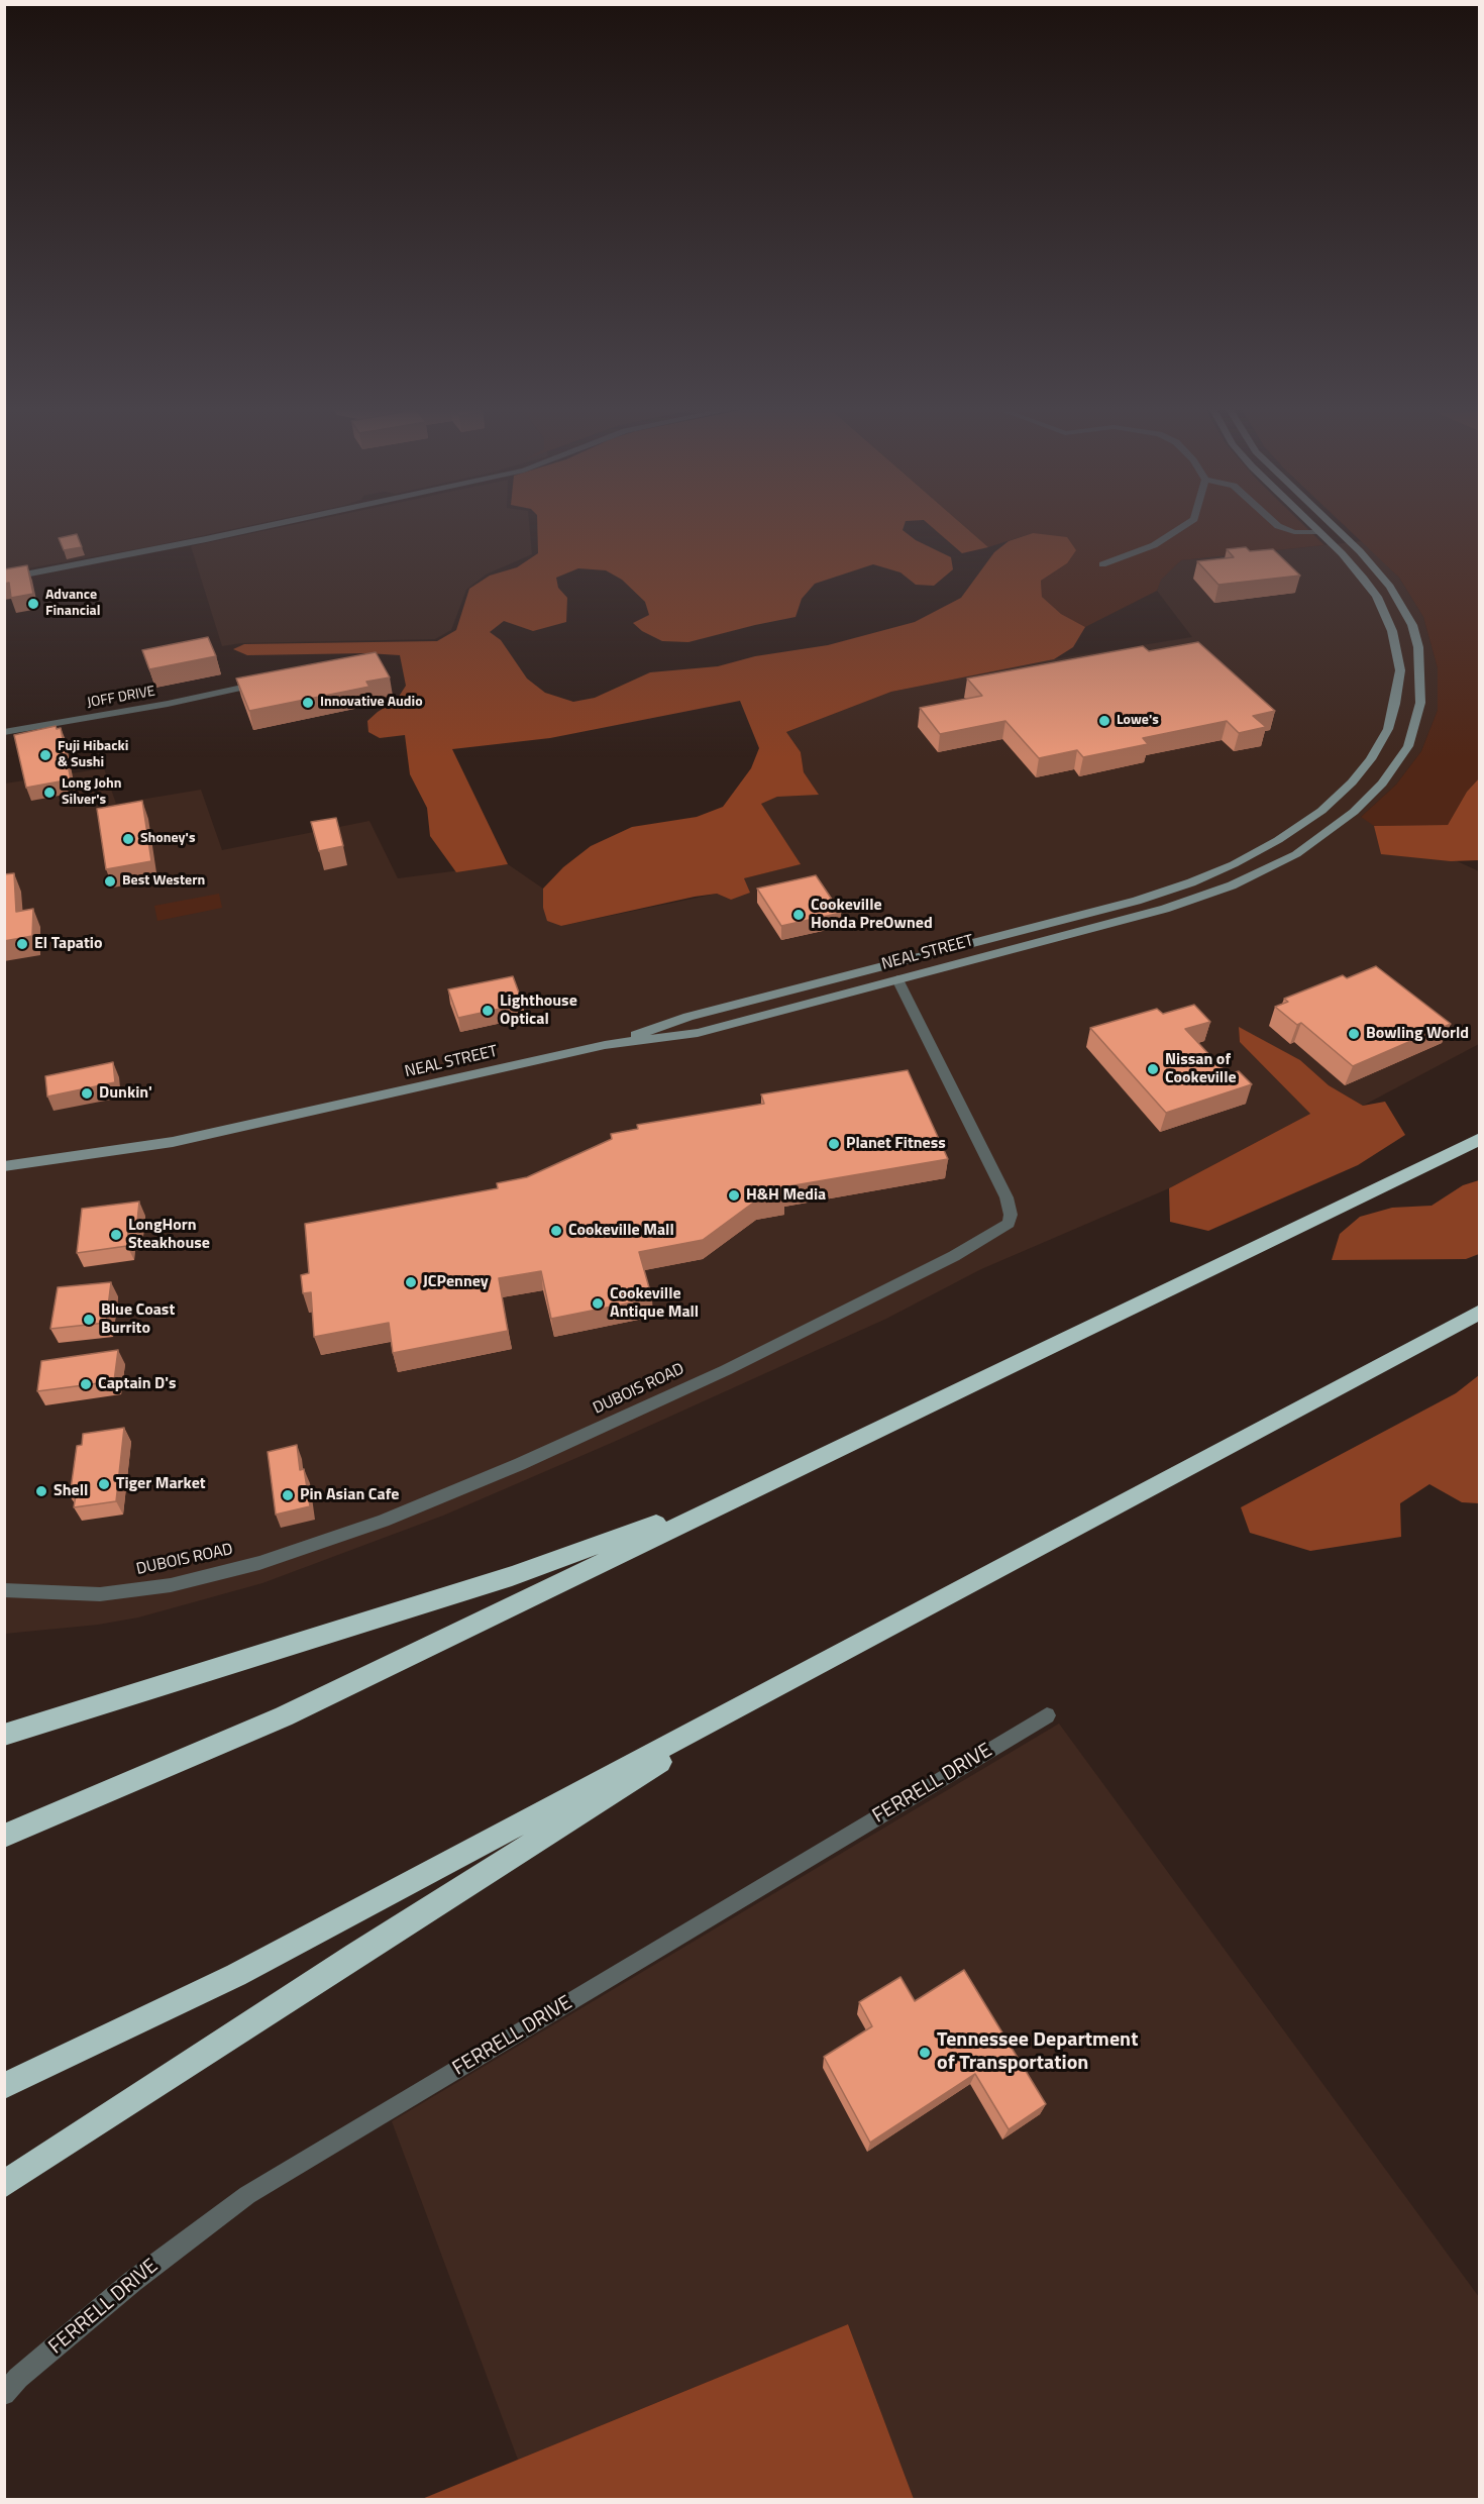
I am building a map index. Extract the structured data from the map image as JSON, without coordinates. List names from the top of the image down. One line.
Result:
{"streets":{"main road":["NEAL STREET"],"street":["JOFF DRIVE","DUBOIS ROAD","FERRELL DRIVE"]},"crossings":[["NEAL STREET","DUBOIS ROAD"]],"places":["Advance Financial","Innovative Audio","Lowe's","Fuji Hibacki & Sushi","Long John Silver's","Shoney's","Best Western","Cookeville Honda PreOwned","El Tapatio","Lighthouse Optical","Bowling World","Nissan of Cookeville","Dunkin'","Planet Fitness","H&H Media","Cookeville Mall","LongHorn Steakhouse","JCPenney","Cookeville Antique Mall","Blue Coast Burrito","Captain D's","Tiger Market","Shell","Pin Asian Cafe","Tennessee Department of Transportation"]}
